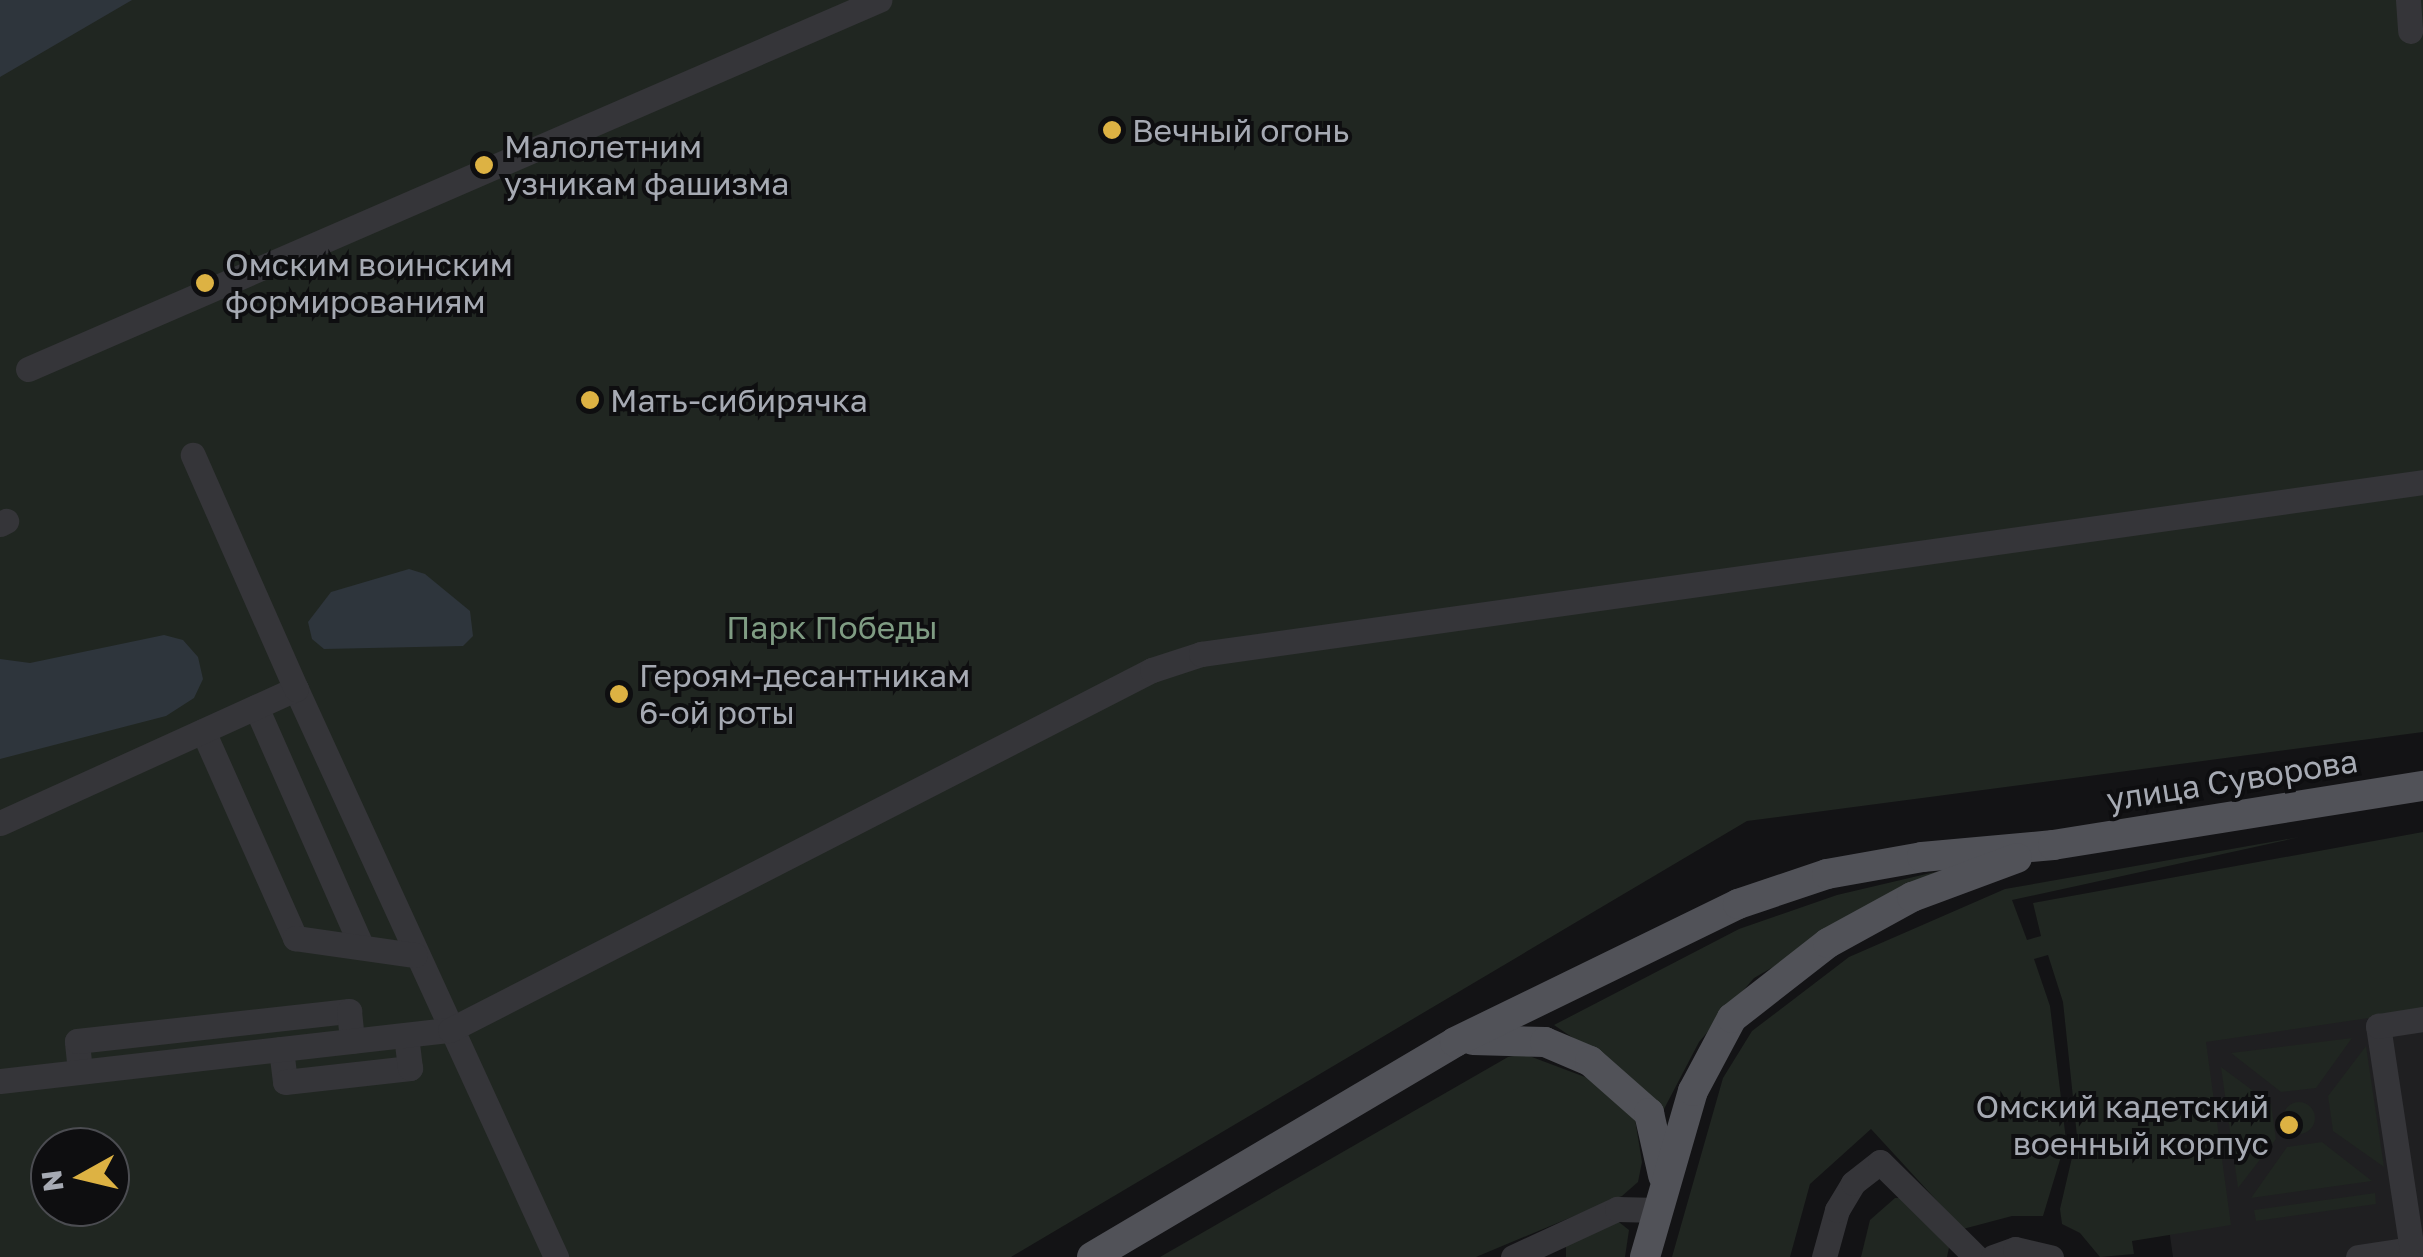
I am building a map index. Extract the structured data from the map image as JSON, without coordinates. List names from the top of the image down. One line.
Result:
{"streets":{"main road":["улица Суворова"]},"parks":["Парк Победы"],"places":["Вечный огонь","Малолетним узникам фашизма","Омским воинским формированиям","Мать-сибирячка","Героям-десантникам 6-ой роты","Омский кадетский военный корпус"],"north":"left"}
